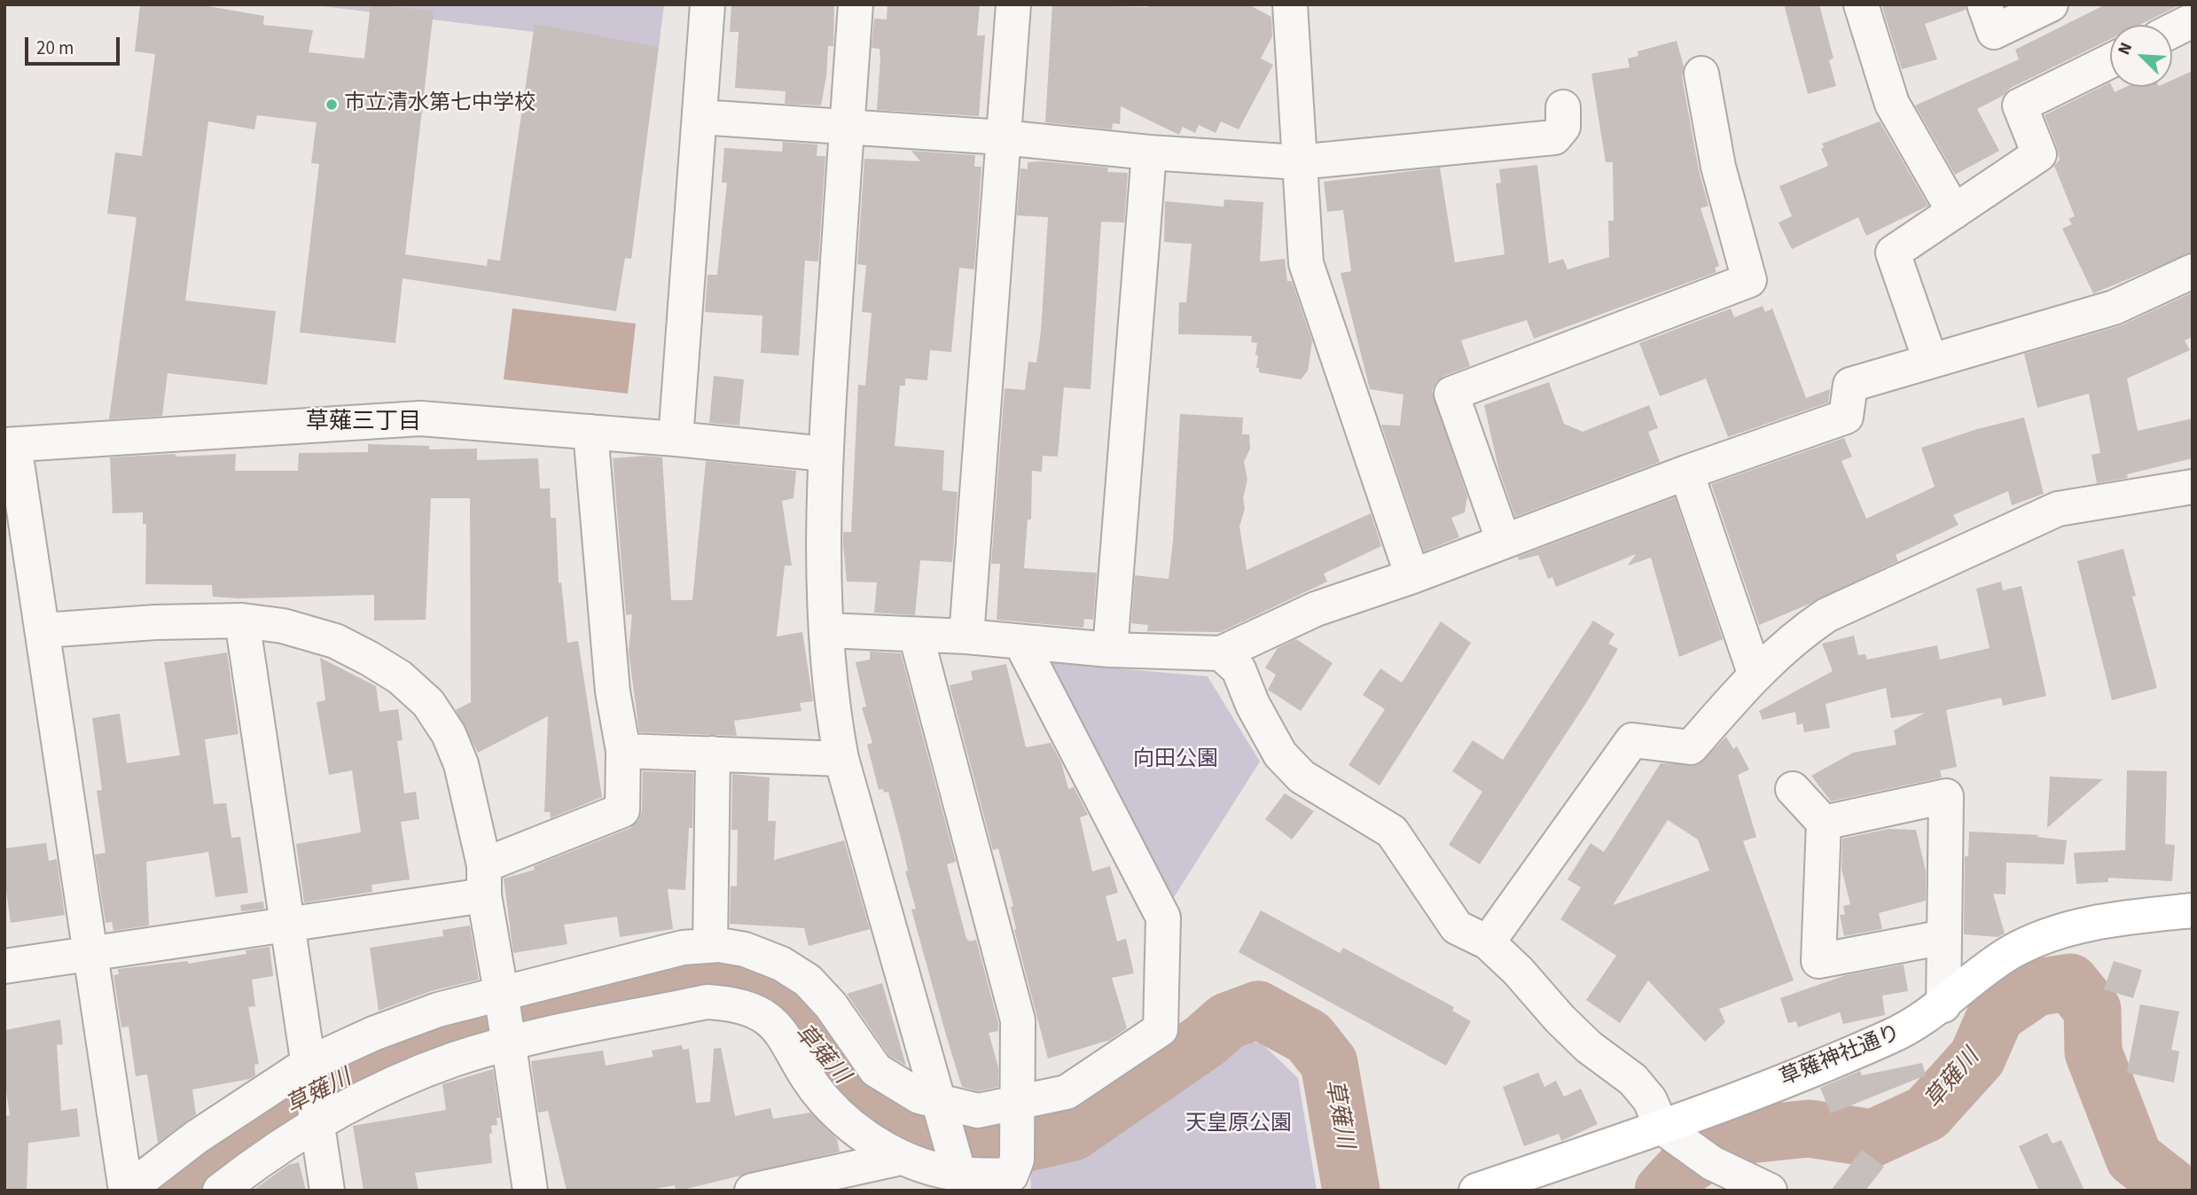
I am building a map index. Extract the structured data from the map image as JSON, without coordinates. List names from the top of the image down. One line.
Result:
{"streets":{"street":["草薙神社通り"]},"districts":["草薙三丁目"],"water":["草薙川"],"parks":["向田公園","天皇原公園"],"places":["市立清水第七中学校"],"scale_bar":"20 m","north":"top left"}
